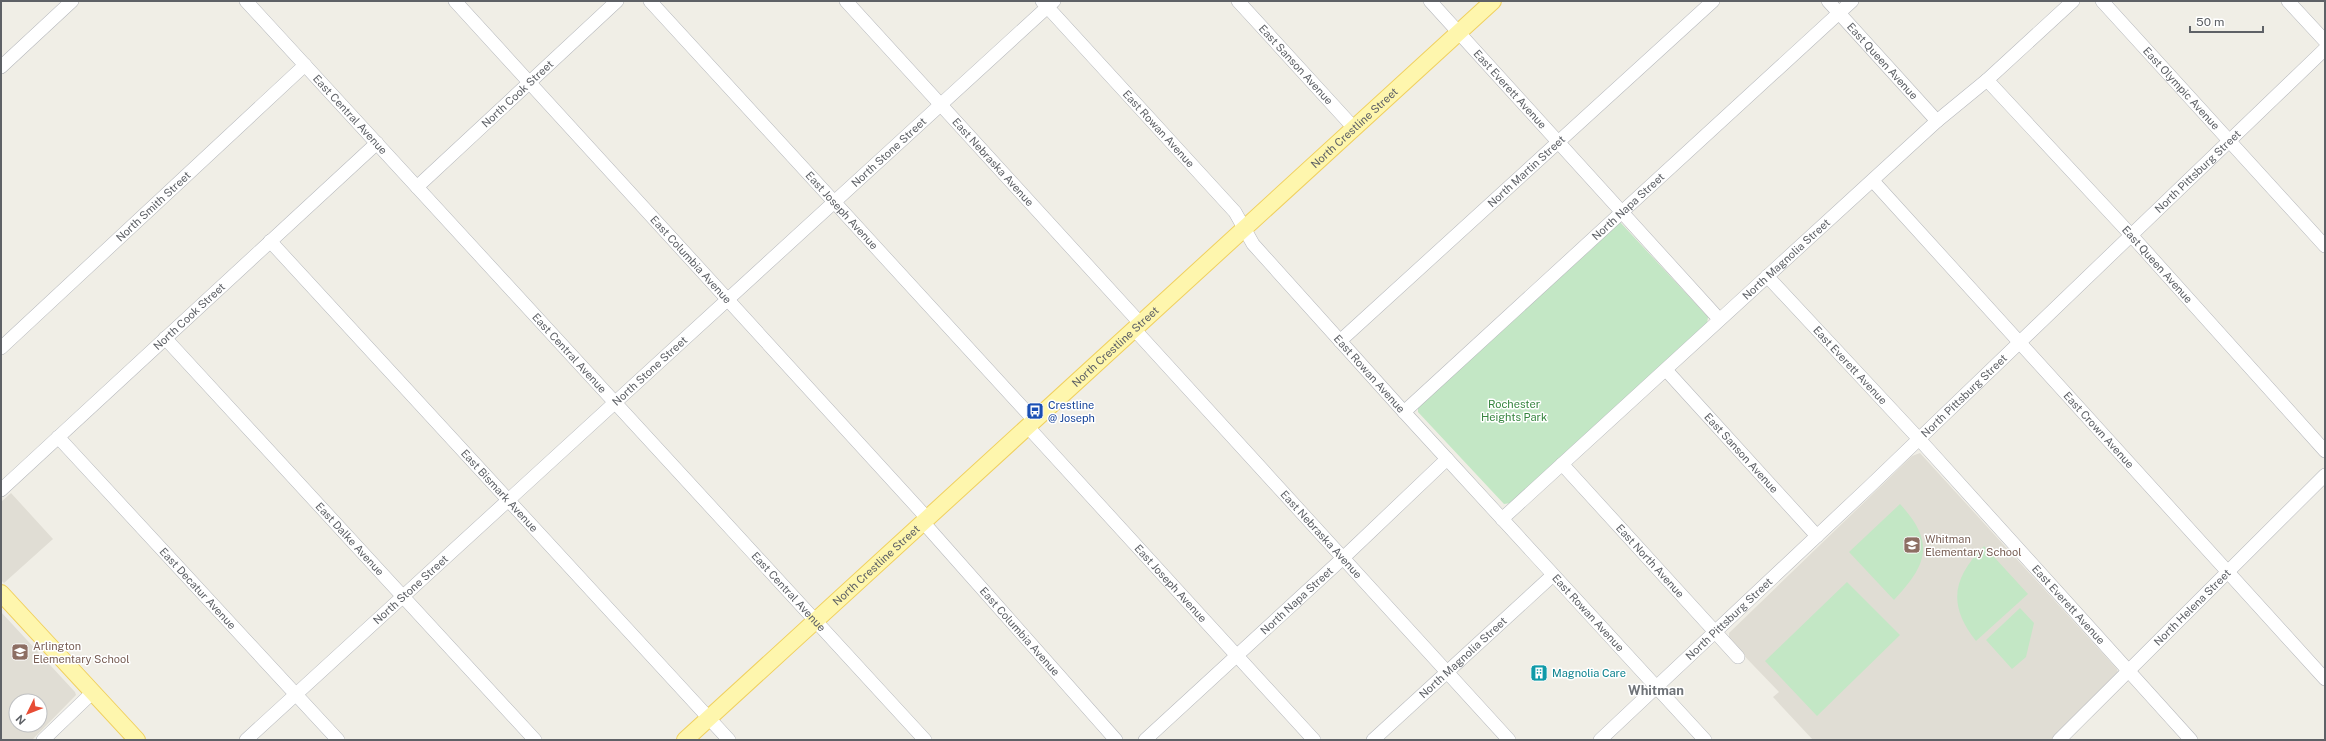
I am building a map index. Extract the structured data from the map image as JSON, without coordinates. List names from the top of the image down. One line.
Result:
{"streets":{"main road":["North Crestline Street"],"street":["East Queen Avenue","East Sanson Avenue","East Olympic Avenue","East Everett Avenue","North Cook Street","East Central Avenue","East Rowan Avenue","North Stone Street","East Nebraska Avenue","North Martin Street","North Pittsburg Street","North Napa Street","North Smith Street","East Joseph Avenue","North Magnolia Street","East Columbia Avenue","East Crown Avenue","East Bismark Avenue","East Dalke Avenue","East North Avenue","East Decatur Avenue","North Helena Street"]},"crossings":[["East Queen Avenue","North Pittsburg Street"],["East Queen Avenue","North Napa Street"],["East Queen Avenue","North Magnolia Street"],["East Sanson Avenue","North Crestline Street"],["East Sanson Avenue","North Pittsburg Street"],["East Sanson Avenue","North Magnolia Street"],["East Olympic Avenue","North Pittsburg Street"],["East Everett Avenue","North Crestline Street"],["East Everett Avenue","North Martin Street"],["East Everett Avenue","North Pittsburg Street"],["East Everett Avenue","North Napa Street"],["East Everett Avenue","North Magnolia Street"],["East Everett Avenue","North Helena Street"],["North Cook Street","East Central Avenue"],["North Cook Street","East Columbia Avenue"],["North Cook Street","East Bismark Avenue"],["North Cook Street","East Dalke Avenue"],["North Cook Street","East Decatur Avenue"],["East Central Avenue","North Crestline Street"],["East Central Avenue","North Stone Street"],["East Central Avenue","North Smith Street"],["North Crestline Street","East Rowan Avenue"],["North Crestline Street","East Nebraska Avenue"],["North Crestline Street","East Joseph Avenue"],["North Crestline Street","East Columbia Avenue"],["North Crestline Street","East Bismark Avenue"],["East Rowan Avenue","North Stone Street"],["East Rowan Avenue","North Martin Street"],["East Rowan Avenue","North Pittsburg Street"],["East Rowan Avenue","North Napa Street"],["East Rowan Avenue","North Magnolia Street"],["North Stone Street","East Nebraska Avenue"],["North Stone Street","East Joseph Avenue"],["North Stone Street","East Columbia Avenue"],["North Stone Street","East Bismark Avenue"],["North Stone Street","East Dalke Avenue"],["North Stone Street","East Decatur Avenue"],["East Nebraska Avenue","North Napa Street"],["East Nebraska Avenue","North Magnolia Street"],["North Pittsburg Street","East Crown Avenue"],["North Pittsburg Street","East North Avenue"],["North Napa Street","East Joseph Avenue"],["North Magnolia Street","East Crown Avenue"],["North Magnolia Street","East North Avenue"],["East Crown Avenue","North Helena Street"]],"districts":["Whitman"],"parks":["Rochester Heights Park"],"places":{"bus stop":["Crestline @ Joseph"],"school or university":["Whitman Elementary School","Arlington Elementary School"],"building":["Magnolia Care"]},"scale_bar":"50 m","north":"bottom left"}
